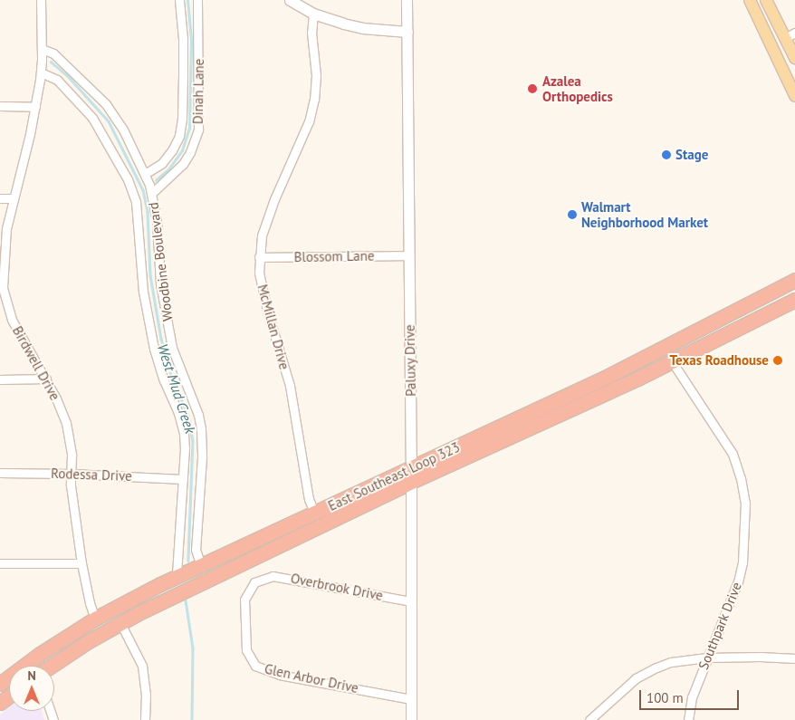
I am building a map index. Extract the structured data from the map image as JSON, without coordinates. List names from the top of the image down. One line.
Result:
{"streets":{"highway":["East Southeast Loop 323"],"street":["Dinah Lane","Blossom Lane","Woodbine Boulevard","McMillan Drive","Paluxy Drive","Birdwell Drive","Rodessa Drive","Overbrook Drive","Southpark Drive","Glen Arbor Drive"]},"crossings":[["Dinah Lane","Woodbine Boulevard"],["Blossom Lane","McMillan Drive"],["Blossom Lane","Paluxy Drive"],["Woodbine Boulevard","Birdwell Drive"],["Woodbine Boulevard","Rodessa Drive"],["Woodbine Boulevard","East Southeast Loop 323"],["McMillan Drive","East Southeast Loop 323"],["Paluxy Drive","East Southeast Loop 323"],["Paluxy Drive","Overbrook Drive"],["Paluxy Drive","Glen Arbor Drive"],["Birdwell Drive","Rodessa Drive"],["Birdwell Drive","East Southeast Loop 323"],["East Southeast Loop 323","Southpark Drive"],["Overbrook Drive","Glen Arbor Drive"]],"water":["West Mud Creek"],"places":["Azalea Orthopedics","Stage","Walmart Neighborhood Market","Texas Roadhouse"],"scale_bar":"100 m","north":"top"}
